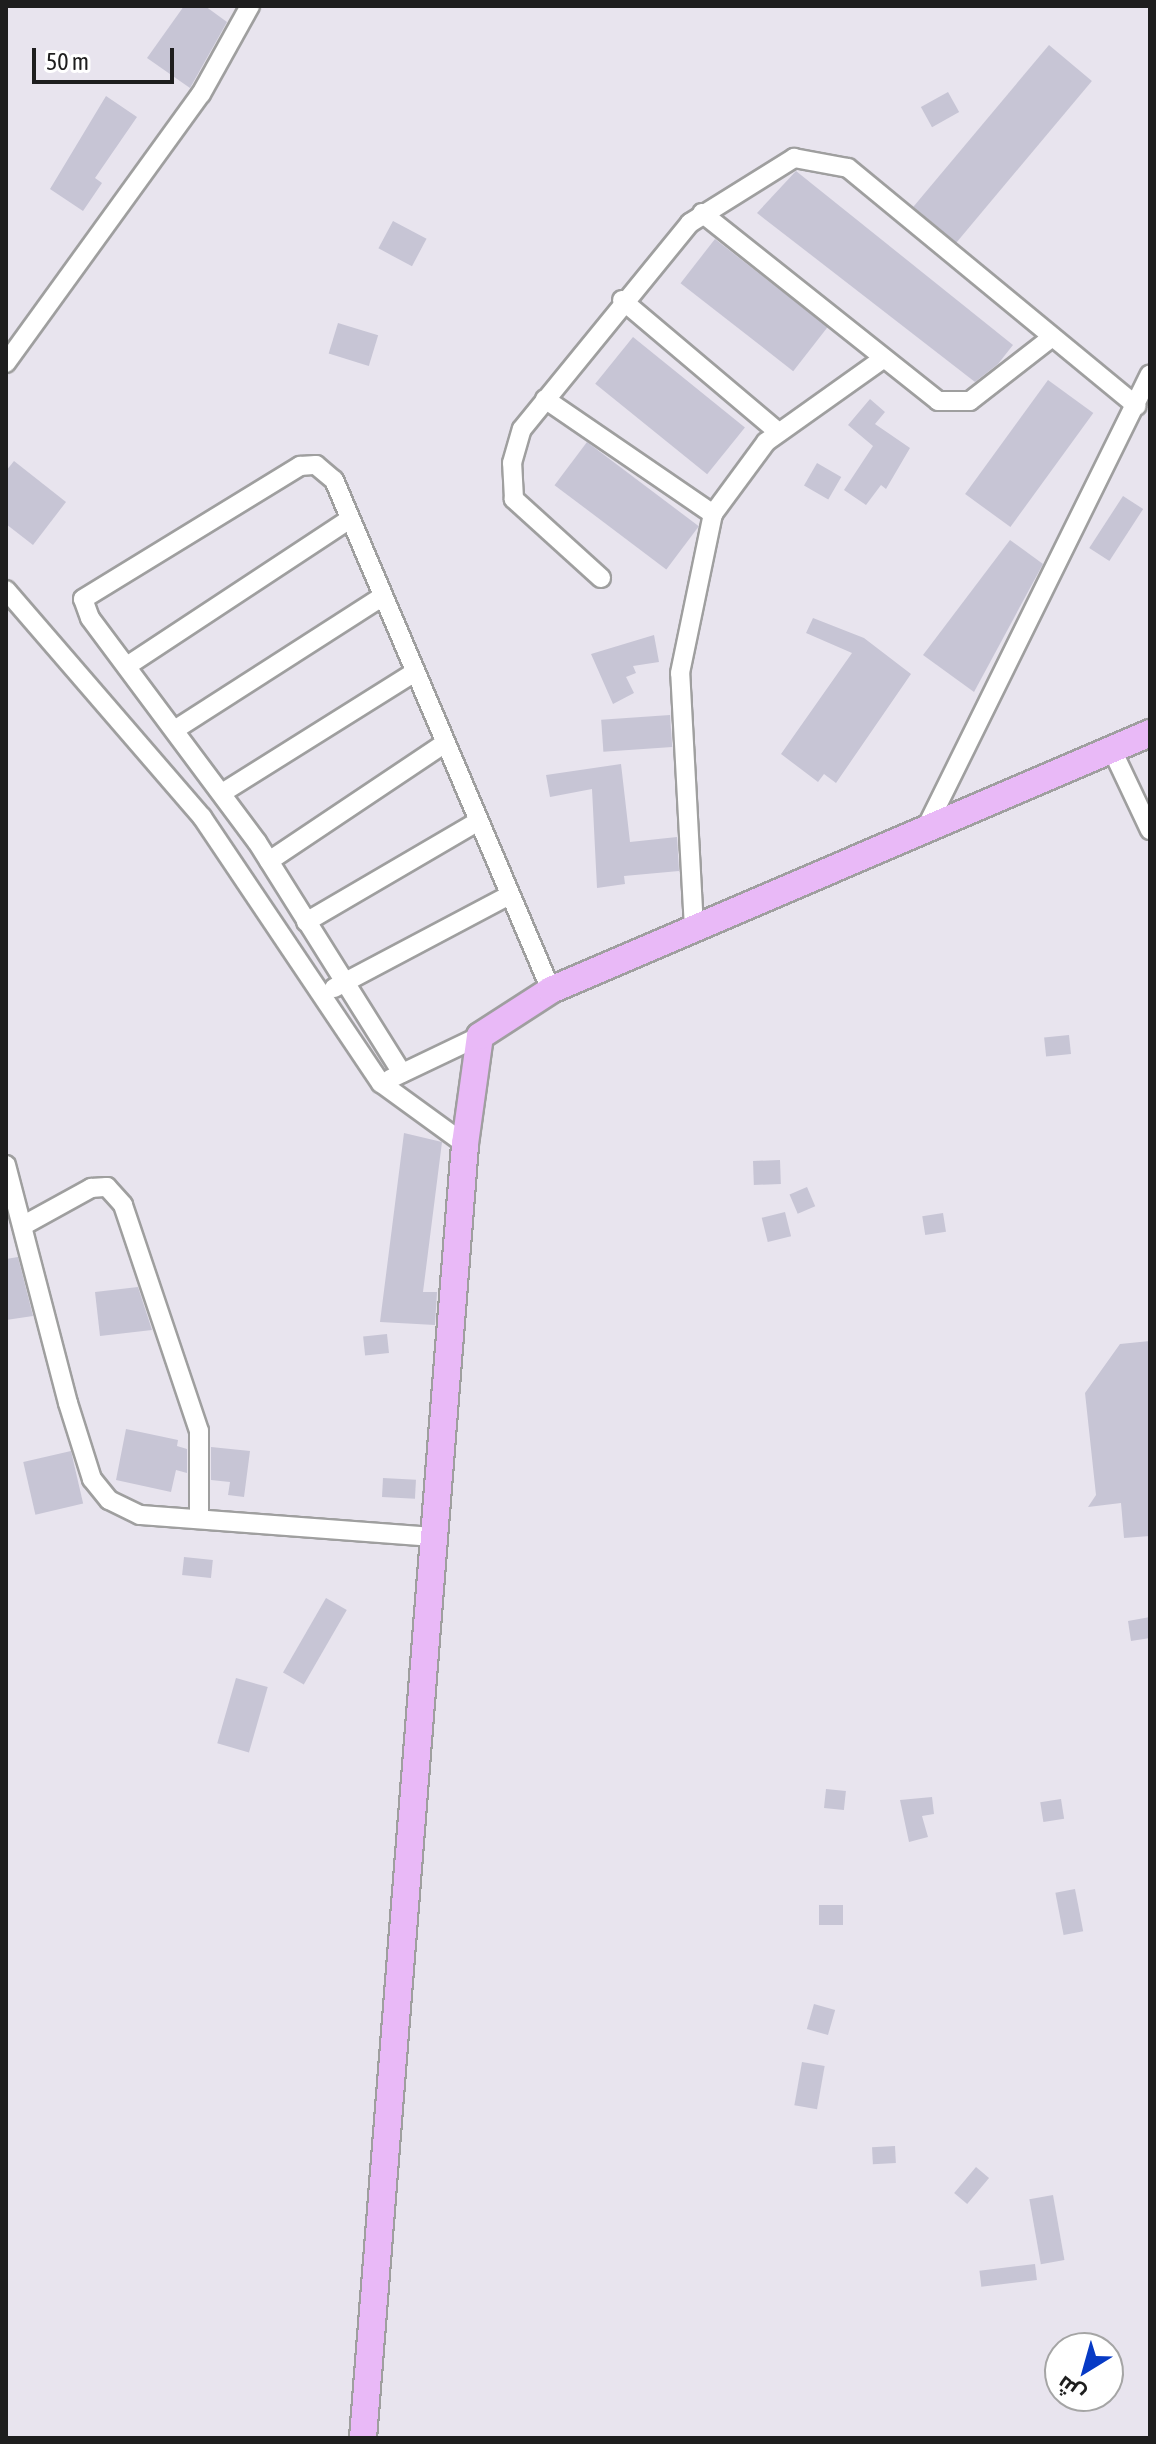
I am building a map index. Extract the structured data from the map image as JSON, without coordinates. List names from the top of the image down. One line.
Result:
{"scale_bar":"50 m","north":"bottom left"}
